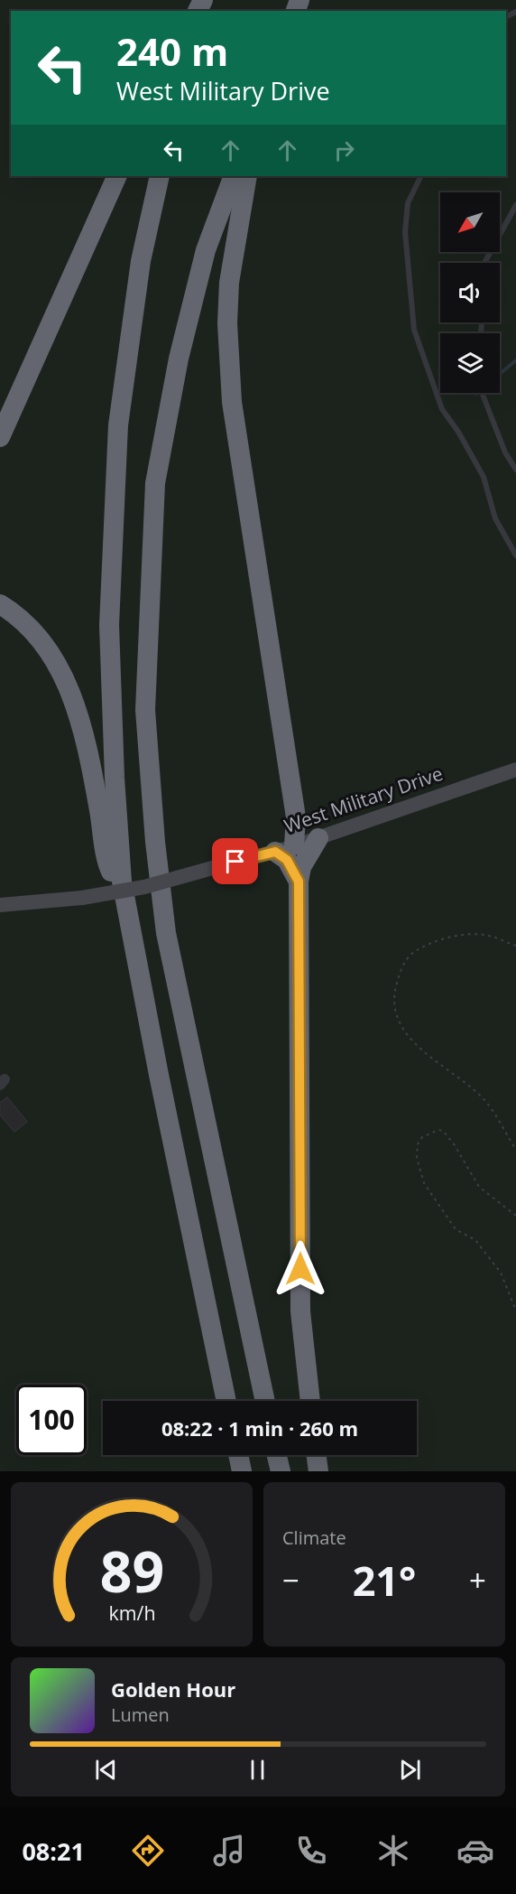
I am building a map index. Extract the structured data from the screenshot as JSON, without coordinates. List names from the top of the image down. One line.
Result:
{"streets":{"street":["West Military Drive"]},"north":"bottom left","page":{"turn":["240 m","West Military Drive"],"limit":"100","trip":"08:22 · 1 min · 260 m","tile":"Climate","heat":["−","21°","+"],"song":["Golden Hour","Lumen"],"tabs":"08:21","gauge":["89","km/h"]}}
